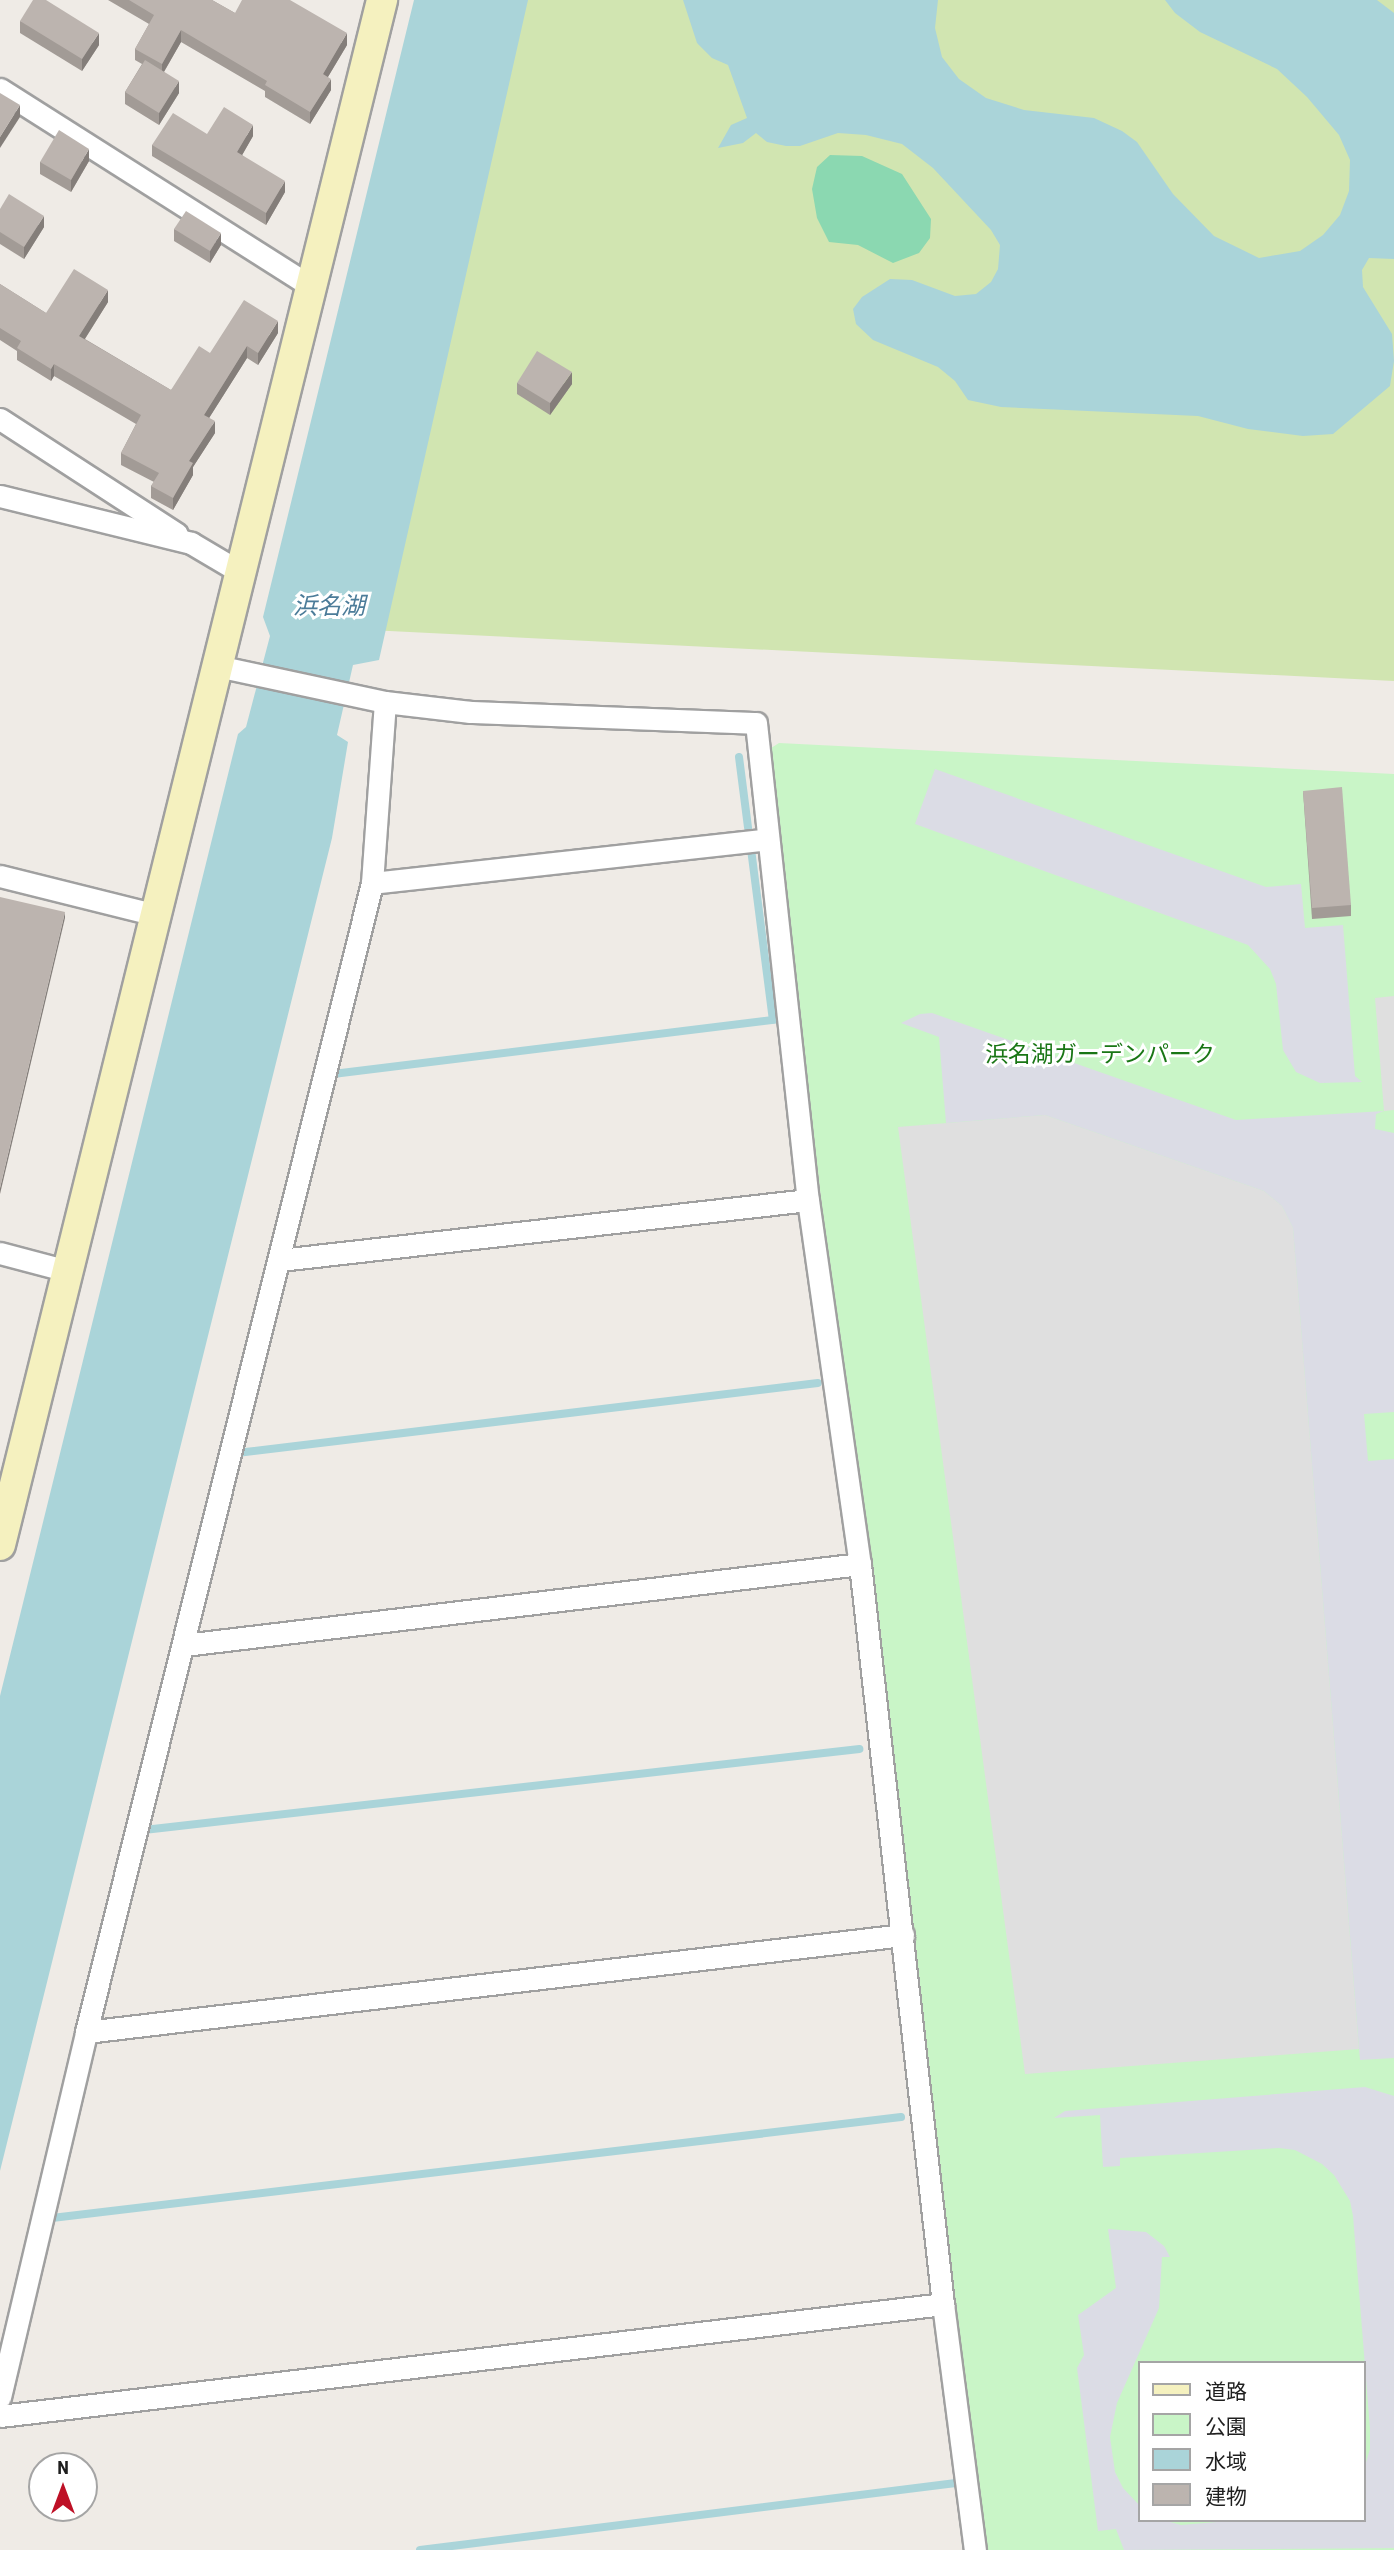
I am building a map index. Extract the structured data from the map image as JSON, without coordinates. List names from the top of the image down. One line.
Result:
{"water":["浜名湖"],"parks":["浜名湖ガーデンパーク"],"legend":["道路","公園","水域","建物"],"north":"top"}
